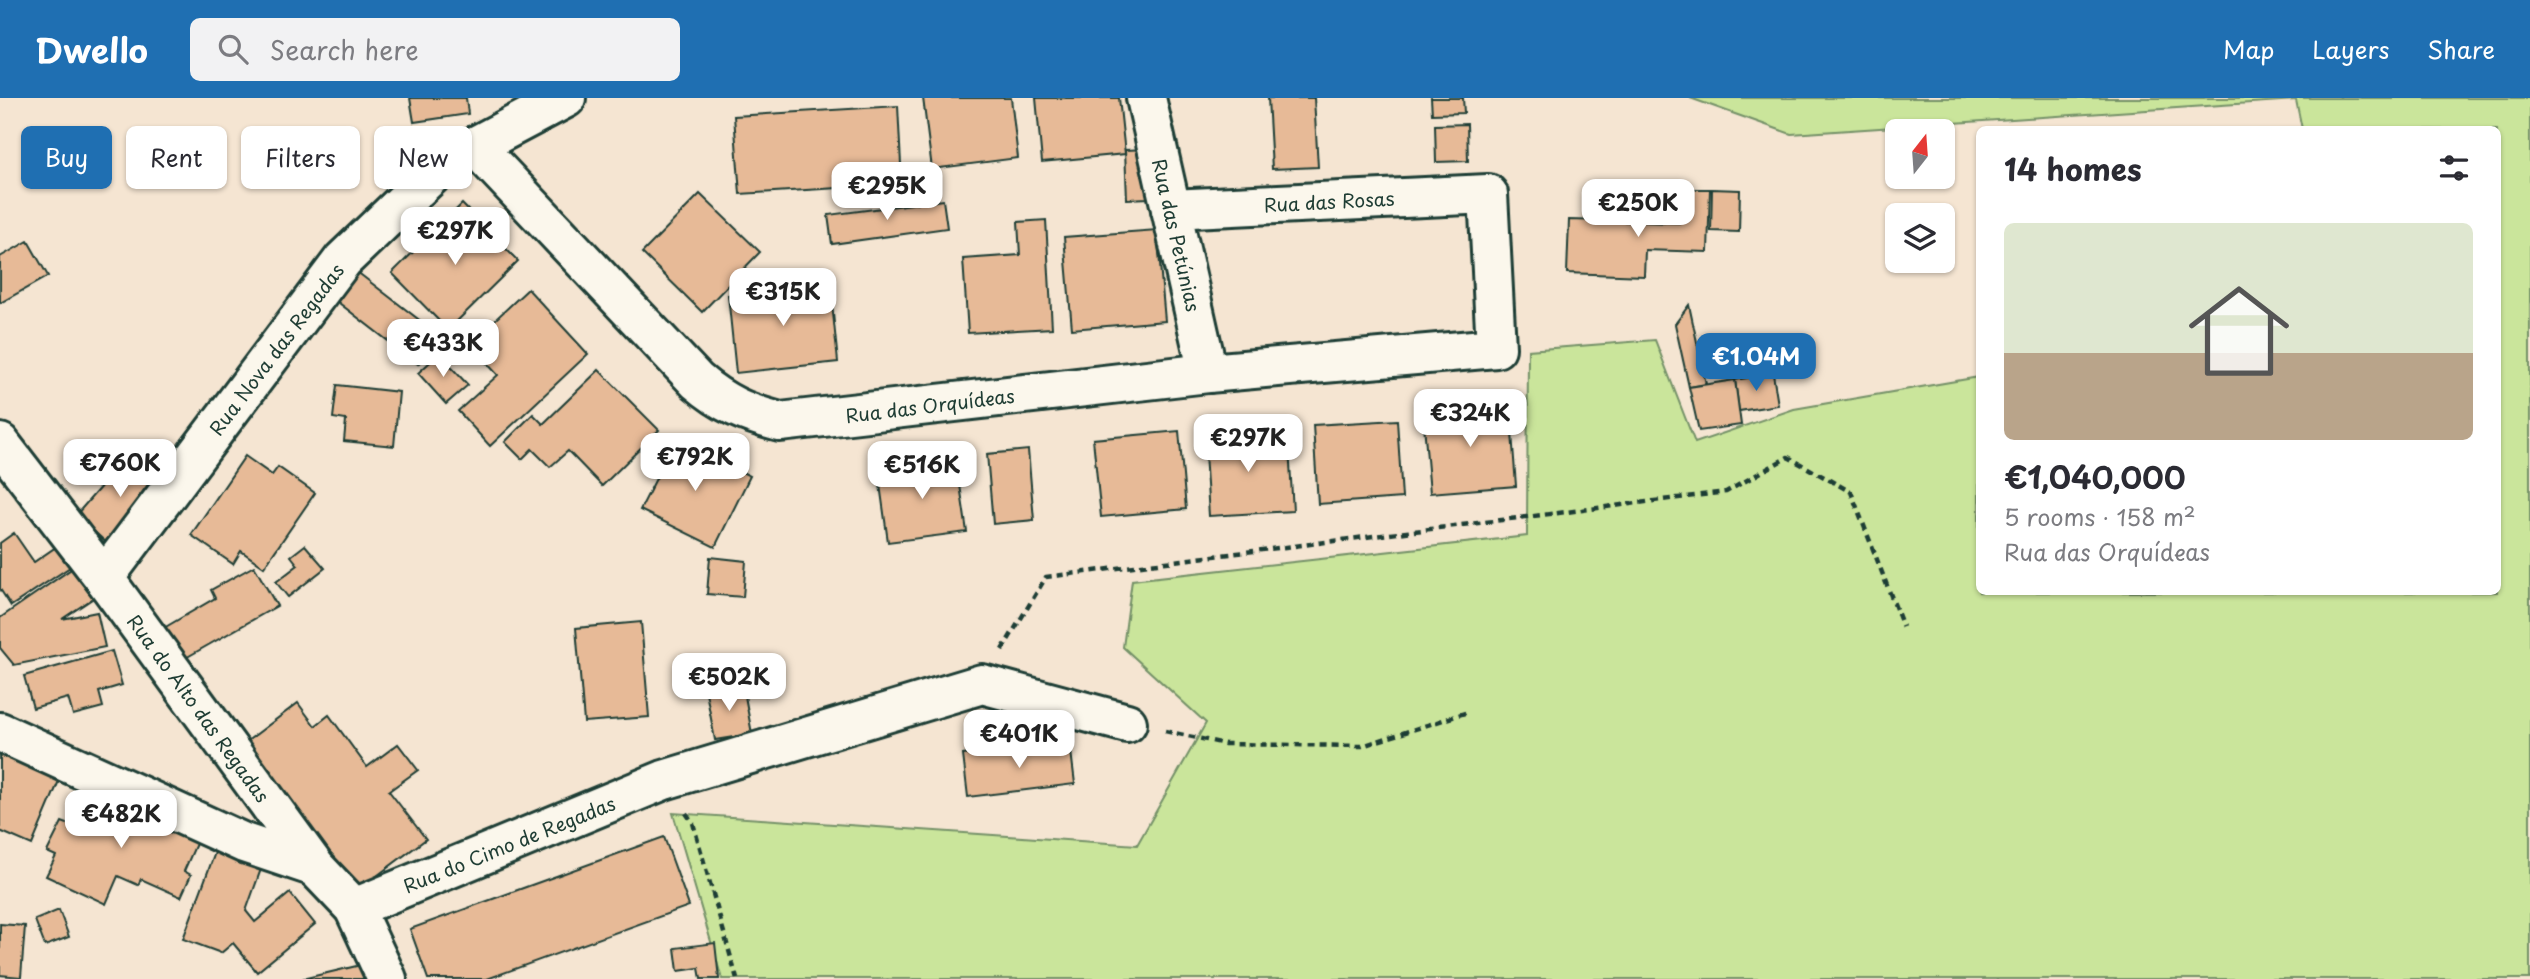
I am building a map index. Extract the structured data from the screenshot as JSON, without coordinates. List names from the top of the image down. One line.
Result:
{"streets":{"street":["Rua das Rosas","Rua das Petúnias","Rua Nova das Regadas","Rua das Orquídeas","Rua do Alto das Regadas","Rua do Cimo de Regadas"]},"crossings":[["Rua das Rosas","Rua das Petúnias"],["Rua das Rosas","Rua das Orquídeas"],["Rua das Petúnias","Rua das Orquídeas"],["Rua Nova das Regadas","Rua das Orquídeas"],["Rua Nova das Regadas","Rua do Alto das Regadas"],["Rua do Alto das Regadas","Rua do Cimo de Regadas"]],"north":"top","page":{"header":"Dwello","search":"Search here","nav":["Map","Layers","Share"],"chip":["Buy","Rent","Filters","New"],"heading":"14 homes","price":["€295K","€250K","€297K","€315K","€433K","€1.04M","€324K","€297K","€792K","€760K","€516K","€502K","€401K","€482K"],"list":[{"name":"€1,040,000","note":"5 rooms · 158 m² · Rua das Orquídeas"}]}}
